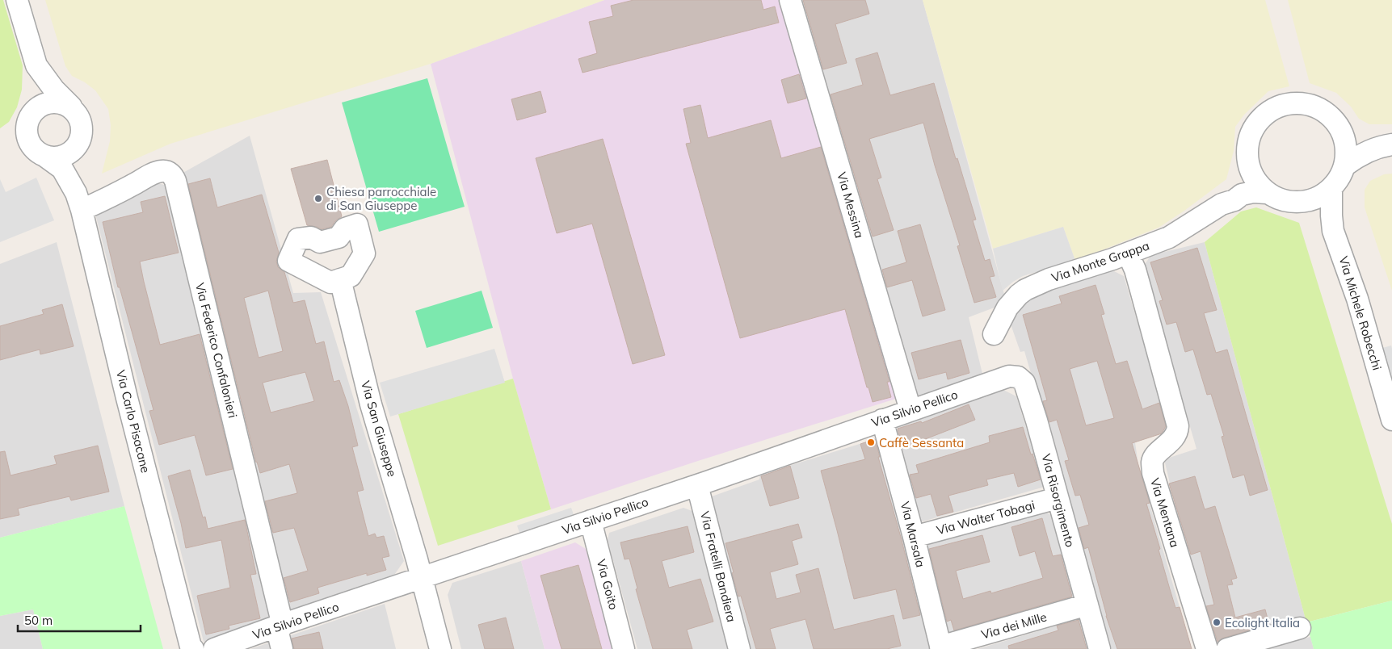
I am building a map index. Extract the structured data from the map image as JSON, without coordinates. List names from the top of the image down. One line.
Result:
{"streets":{"street":["Via Messina","Via Monte Grappa","Via Michele Robecchi","Via Federico Confalonieri","Via Silvio Pellico","Via Carlo Pisacane","Via San Giuseppe","Via Risorgimento","Via Mentana","Via Walter Tobagi","Via Marsala","Via Fratelli Bandiera","Via Goito","Via dei Mille"]},"crossings":[["Via Messina","Via Silvio Pellico"],["Via Monte Grappa","Via Michele Robecchi"],["Via Monte Grappa","Via Mentana"],["Via Federico Confalonieri","Via Silvio Pellico"],["Via Federico Confalonieri","Via Carlo Pisacane"],["Via Silvio Pellico","Via San Giuseppe"],["Via Silvio Pellico","Via Risorgimento"],["Via Silvio Pellico","Via Marsala"],["Via Silvio Pellico","Via Fratelli Bandiera"],["Via Silvio Pellico","Via Goito"],["Via Risorgimento","Via Walter Tobagi"],["Via Risorgimento","Via dei Mille"],["Via Walter Tobagi","Via Marsala"],["Via Marsala","Via dei Mille"]],"places":["Chiesa parrocchiale di San Giuseppe","Caffè Sessanta","Ecolight Italia"],"scale_bar":"50 m"}
